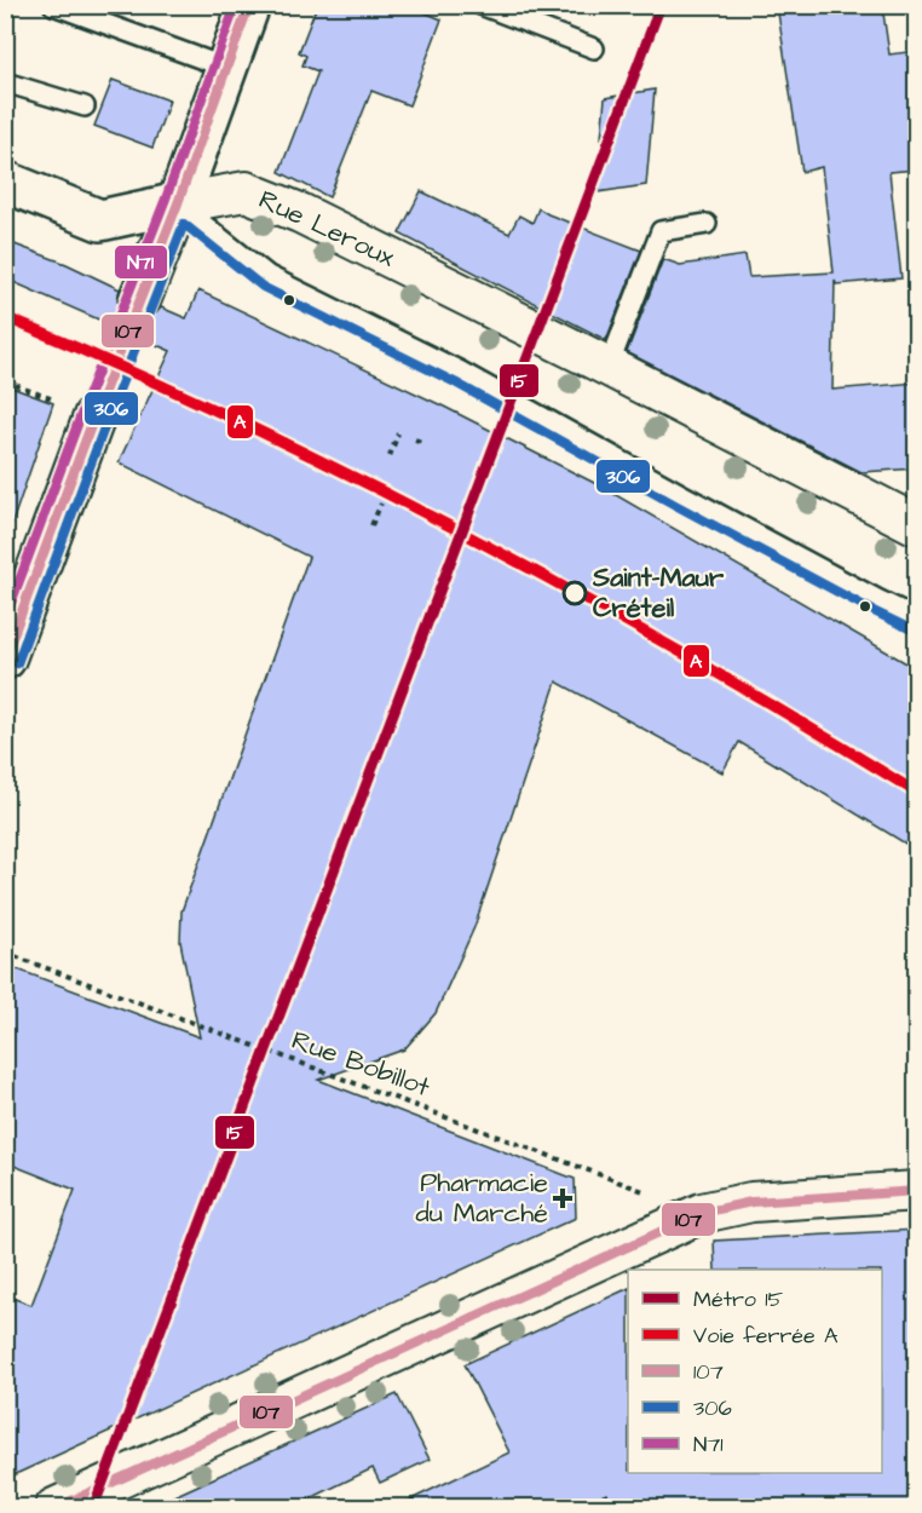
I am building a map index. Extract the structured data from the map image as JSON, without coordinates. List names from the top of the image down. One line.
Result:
{"streets":{"street":["Rue Leroux"],"path":["Rue Bobillot"]},"places":{"other":["Saint-Maur Créteil"],"health":["Pharmacie du Marché"]},"lines":["metro line 15","transit line 107","transit line N71","transit line 306","rail line A"],"legend":["Métro 15","Voie ferrée A","107","306","N71"]}
